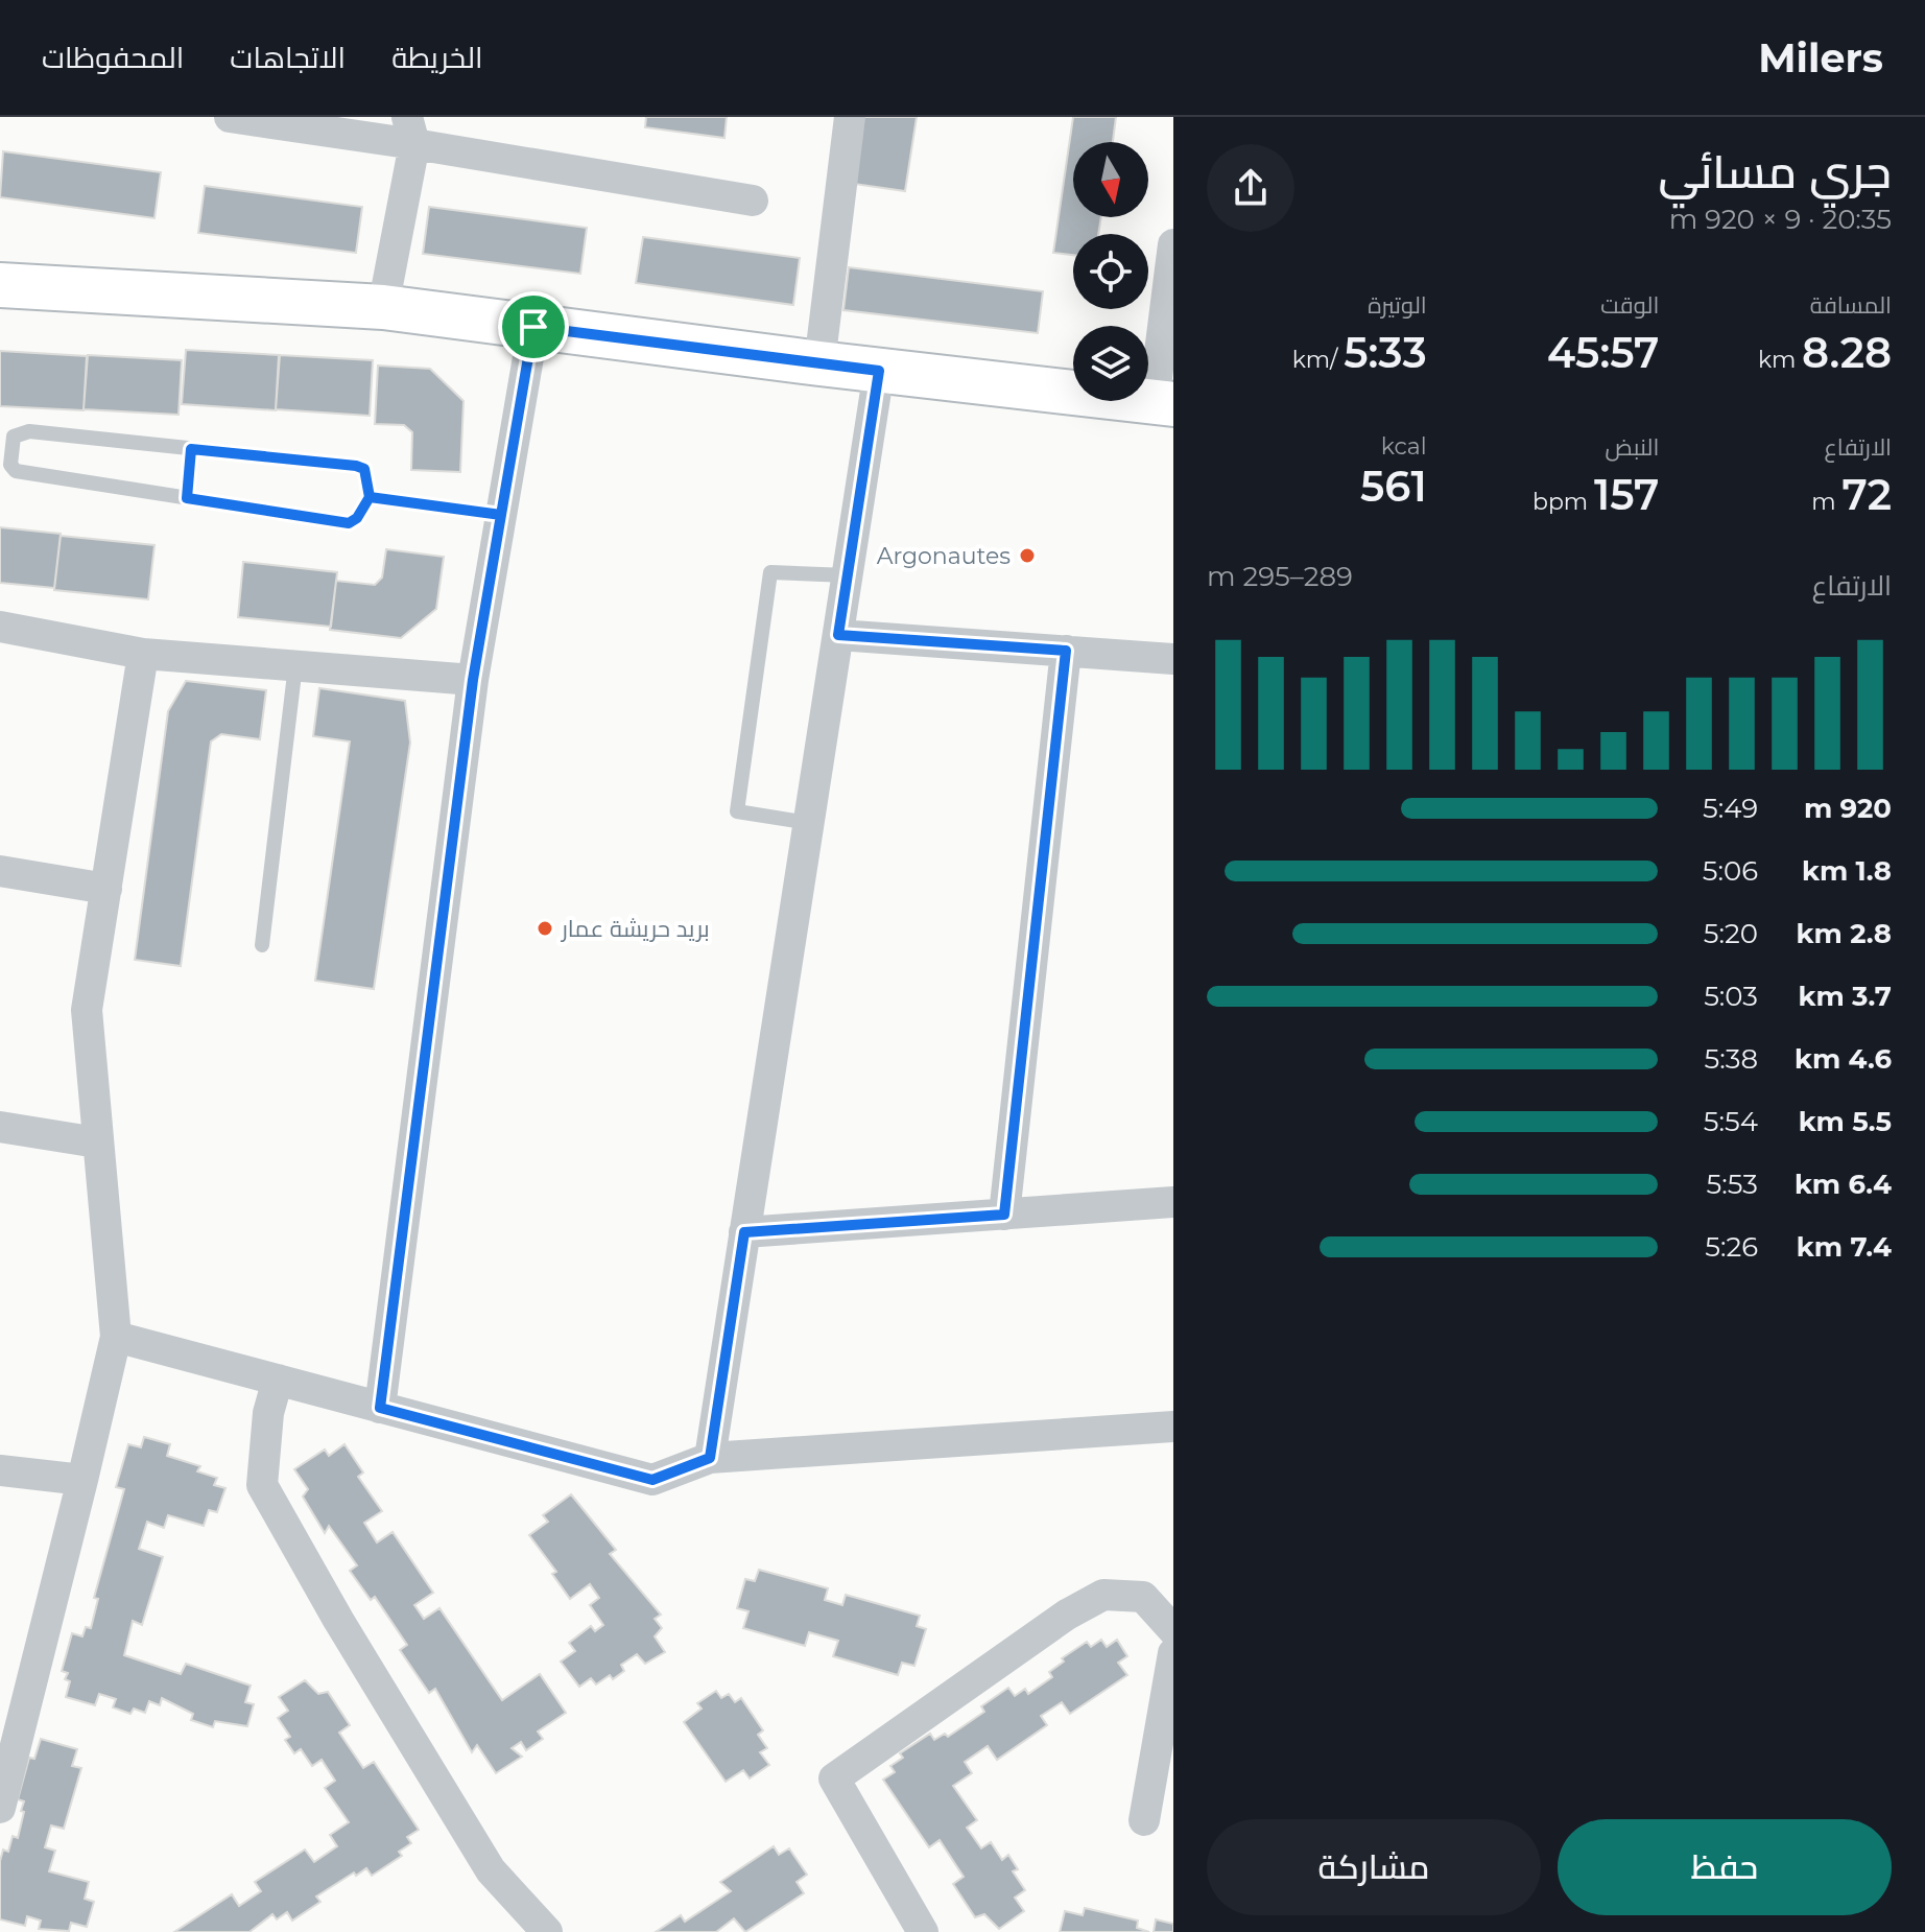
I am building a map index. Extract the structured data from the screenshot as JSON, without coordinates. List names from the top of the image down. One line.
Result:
{"places":["Argonautes","بريد حريشة عمار"],"north":"bottom","page":{"header":"Milers","nav":["الخريطة","الاتجاهات","المحفوظات"],"heading":["جري مسائي","20:35 · 9 × 920 m"],"stats":[["المسافة","8.28 km"],["الوقت","45:57"],["الوتيرة","5:33 /km"],["الارتفاع","72 m"],["النبض","157 bpm"],["kcal","561"]],"chart":["الارتفاع","289–295 m"],"list":[{"name":"920 m","note":"5:49"},{"name":"1.8 km","note":"5:06"},{"name":"2.8 km","note":"5:20"},{"name":"3.7 km","note":"5:03"},{"name":"4.6 km","note":"5:38"},{"name":"5.5 km","note":"5:54"},{"name":"6.4 km","note":"5:53"},{"name":"7.4 km","note":"5:26"}],"buttons":["حفظ","مشاركة"]}}
